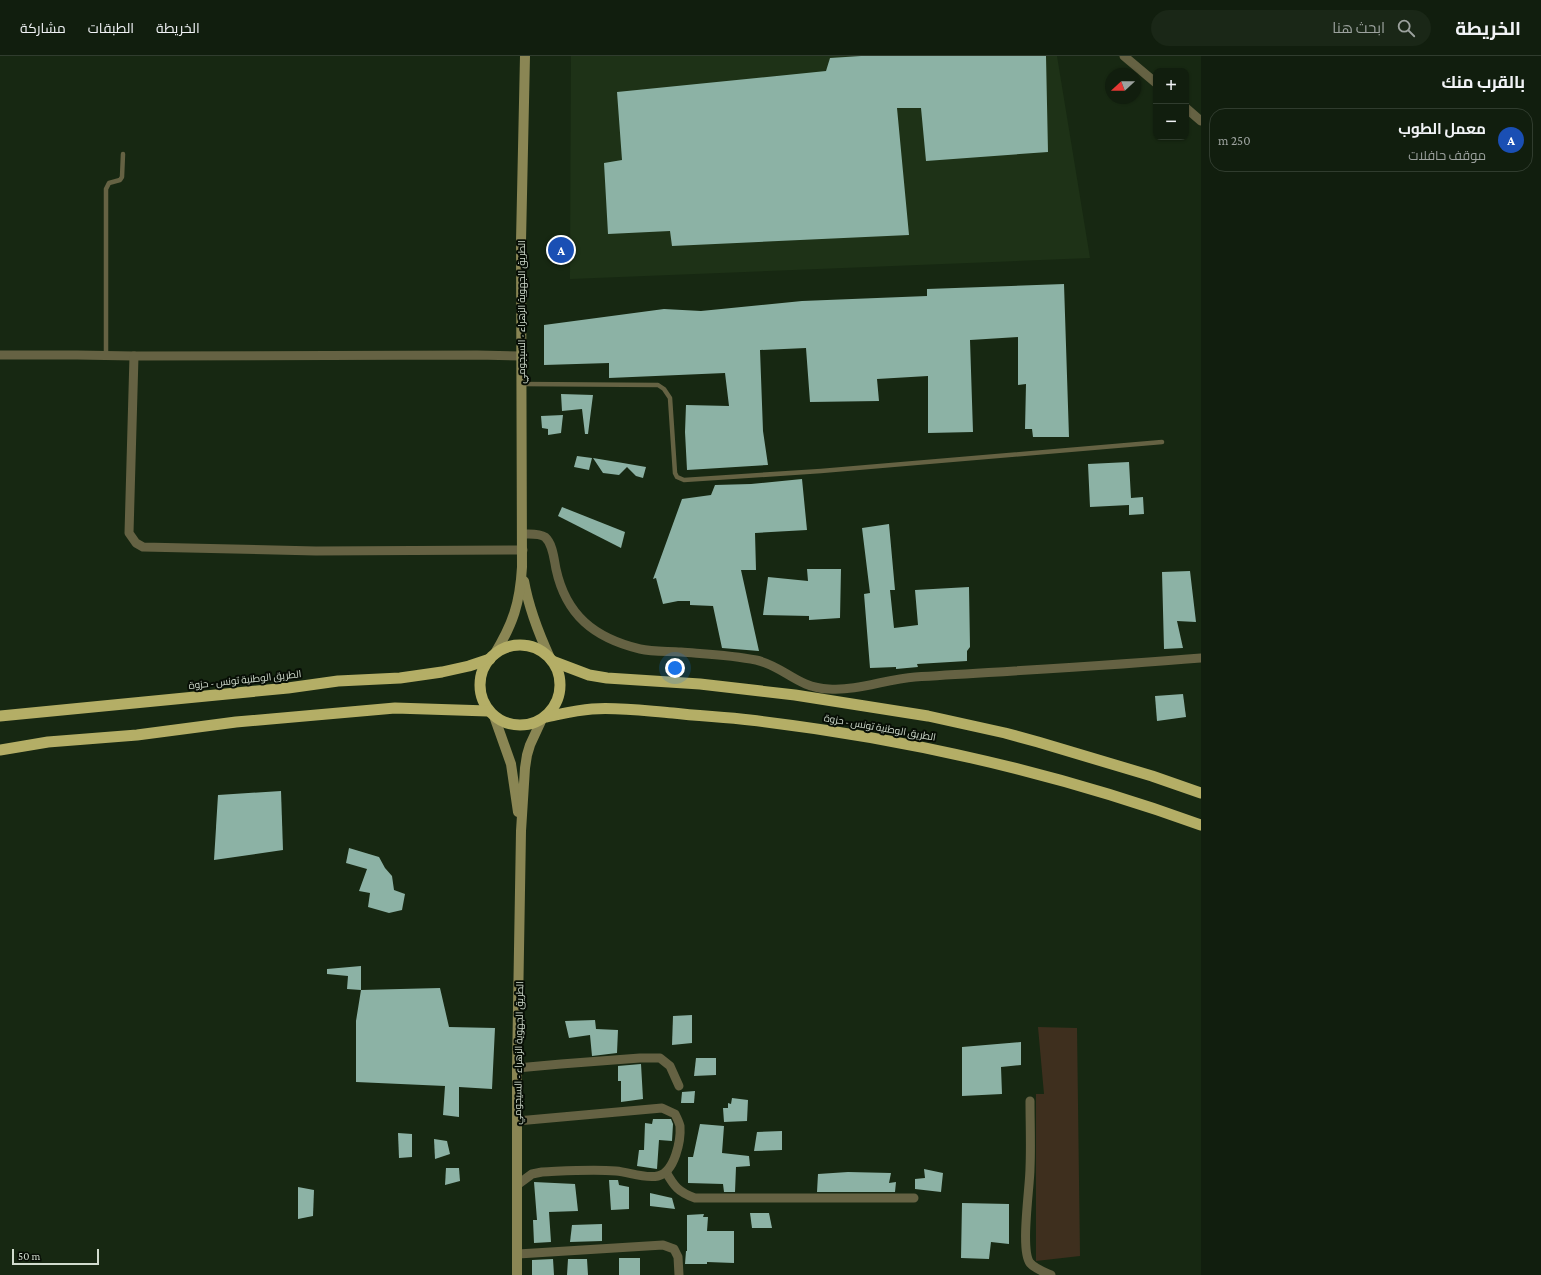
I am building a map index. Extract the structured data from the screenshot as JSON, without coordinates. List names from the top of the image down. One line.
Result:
{"streets":{"highway":["الطريق الوطنية تونس - حزوة"],"main road":["الطريق الجهوية الزهراء - السيجومي"]},"crossings":[["الطريق الجهوية الزهراء - السيجومي","الطريق الوطنية تونس - حزوة"]],"scale_bar":"50 m","north":"left","page":{"header":"الخريطة","search":"ابحث هنا","nav":["الخريطة","الطبقات","مشاركة"],"heading":"بالقرب منك","map_buttons":["+","−"],"list":[{"mark":"A","name":"معمل الطوب","note":"موقف حافلات","value":"250 m"}],"pins":"A","scale":"50 m"}}
